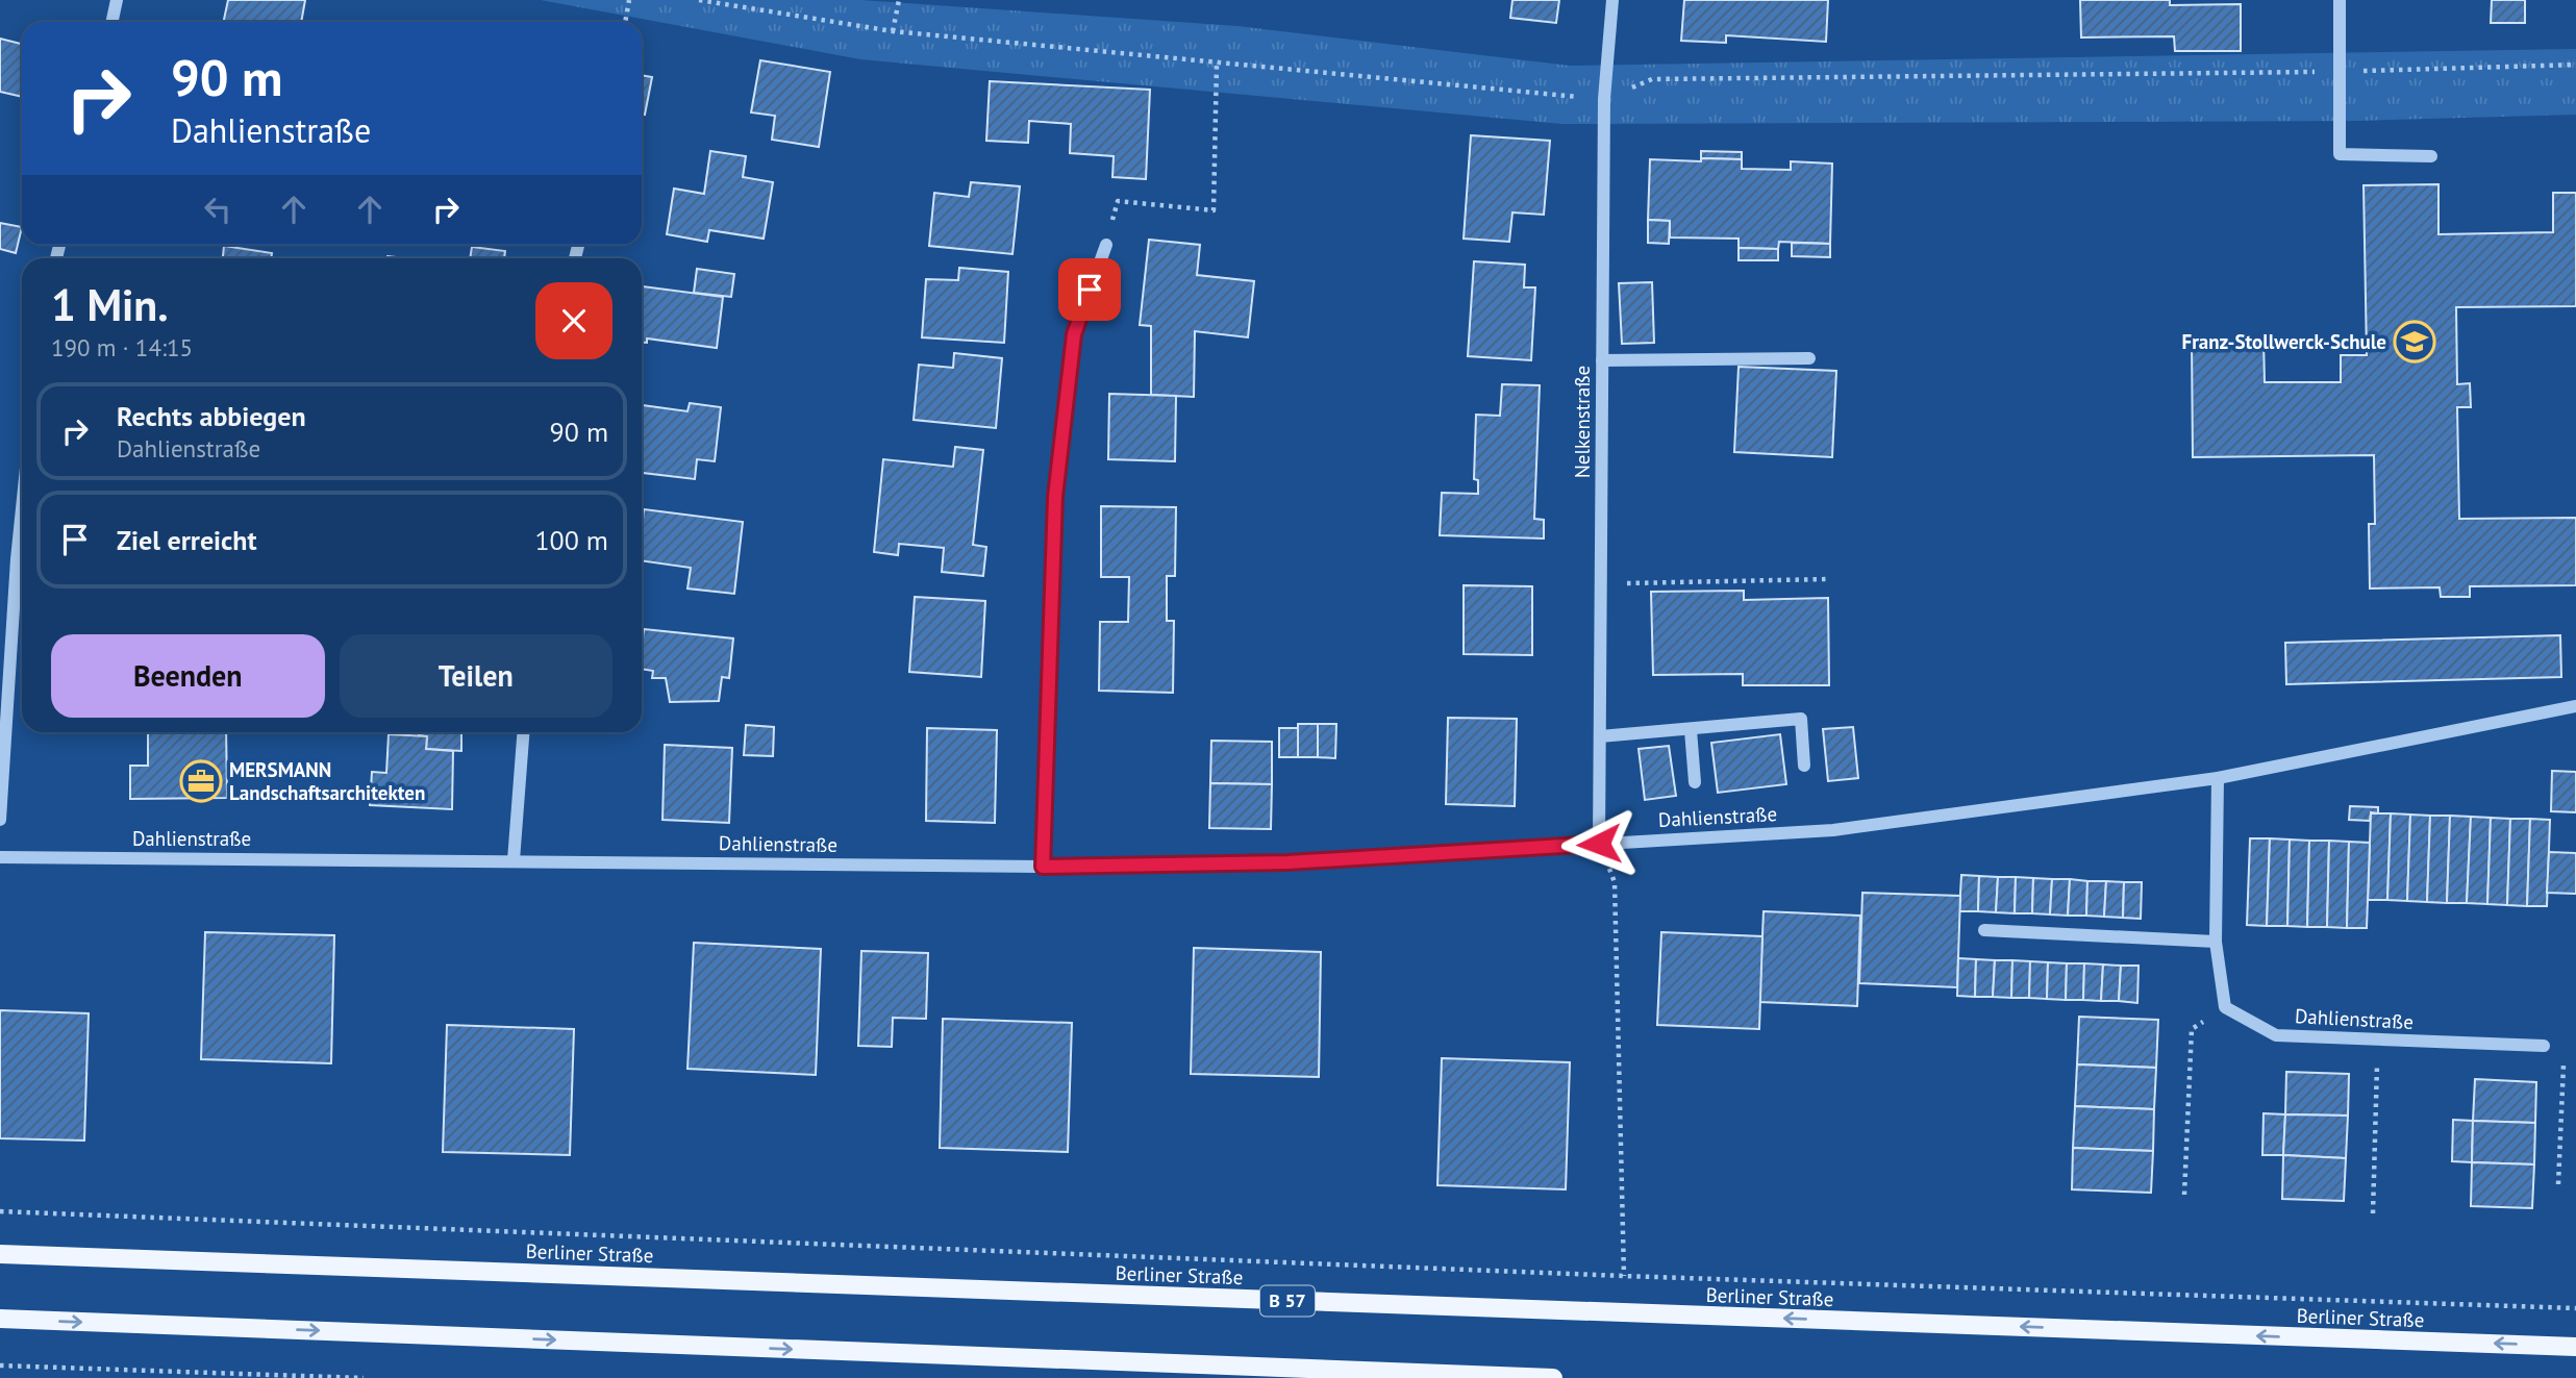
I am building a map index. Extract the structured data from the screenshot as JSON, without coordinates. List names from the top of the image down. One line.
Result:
{"streets":{"main road":["Berliner Straße","B 57"],"street":["Nelkenstraße","Dahlienstraße"]},"crossings":[["Nelkenstraße","Dahlienstraße"]],"places":{"school or university":["Franz-Stollwerck-Schule"],"office":["MERSMANN Landschaftsarchitekten"]},"page":{"turn":["90 m","Dahlienstraße"],"heading":["1 Min.","190 m · 14:15"],"list":[{"name":"Rechts abbiegen","note":"Dahlienstraße","value":"90 m"},{"name":"Ziel erreicht","value":"100 m"}],"buttons":["Beenden","Teilen"]}}
